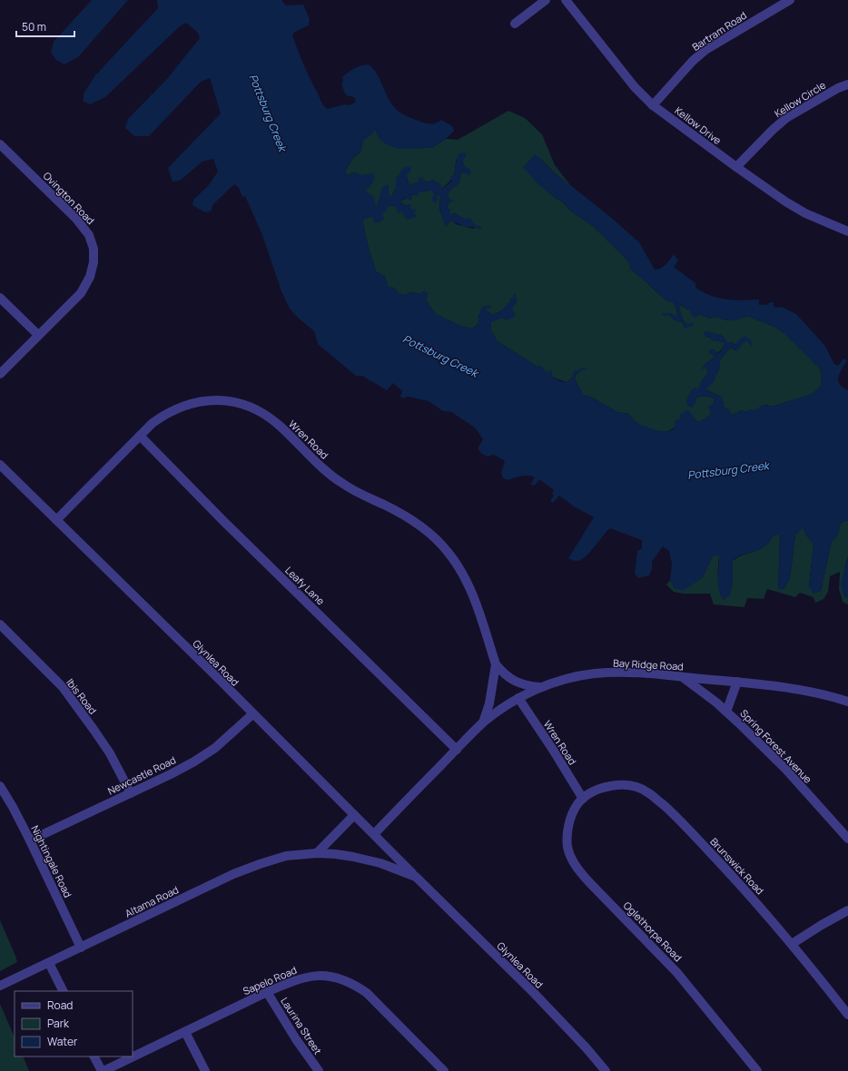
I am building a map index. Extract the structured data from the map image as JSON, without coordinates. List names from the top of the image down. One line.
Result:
{"streets":{"street":["Bartram Road","Kellow Circle","Kellow Drive","Ovington Road","Wren Road","Leafy Lane","Glynlea Road","Bay Ridge Road","Ibis Road","Spring Forest Avenue","Newcastle Road","Nightingale Road","Brunswick Road","Altama Road","Oglethorpe Road","Sapelo Road","Laurina Street"]},"crossings":[["Bartram Road","Kellow Drive"],["Kellow Circle","Kellow Drive"],["Wren Road","Leafy Lane"],["Wren Road","Glynlea Road"],["Wren Road","Bay Ridge Road"],["Wren Road","Brunswick Road"],["Wren Road","Oglethorpe Road"],["Leafy Lane","Bay Ridge Road"],["Glynlea Road","Bay Ridge Road"],["Glynlea Road","Newcastle Road"],["Glynlea Road","Altama Road"],["Bay Ridge Road","Spring Forest Avenue"],["Ibis Road","Newcastle Road"],["Newcastle Road","Nightingale Road"],["Nightingale Road","Altama Road"],["Brunswick Road","Oglethorpe Road"],["Sapelo Road","Laurina Street"]],"water":["Pottsburg Creek"],"legend":["Road","Park","Water"],"scale_bar":"50 m"}
